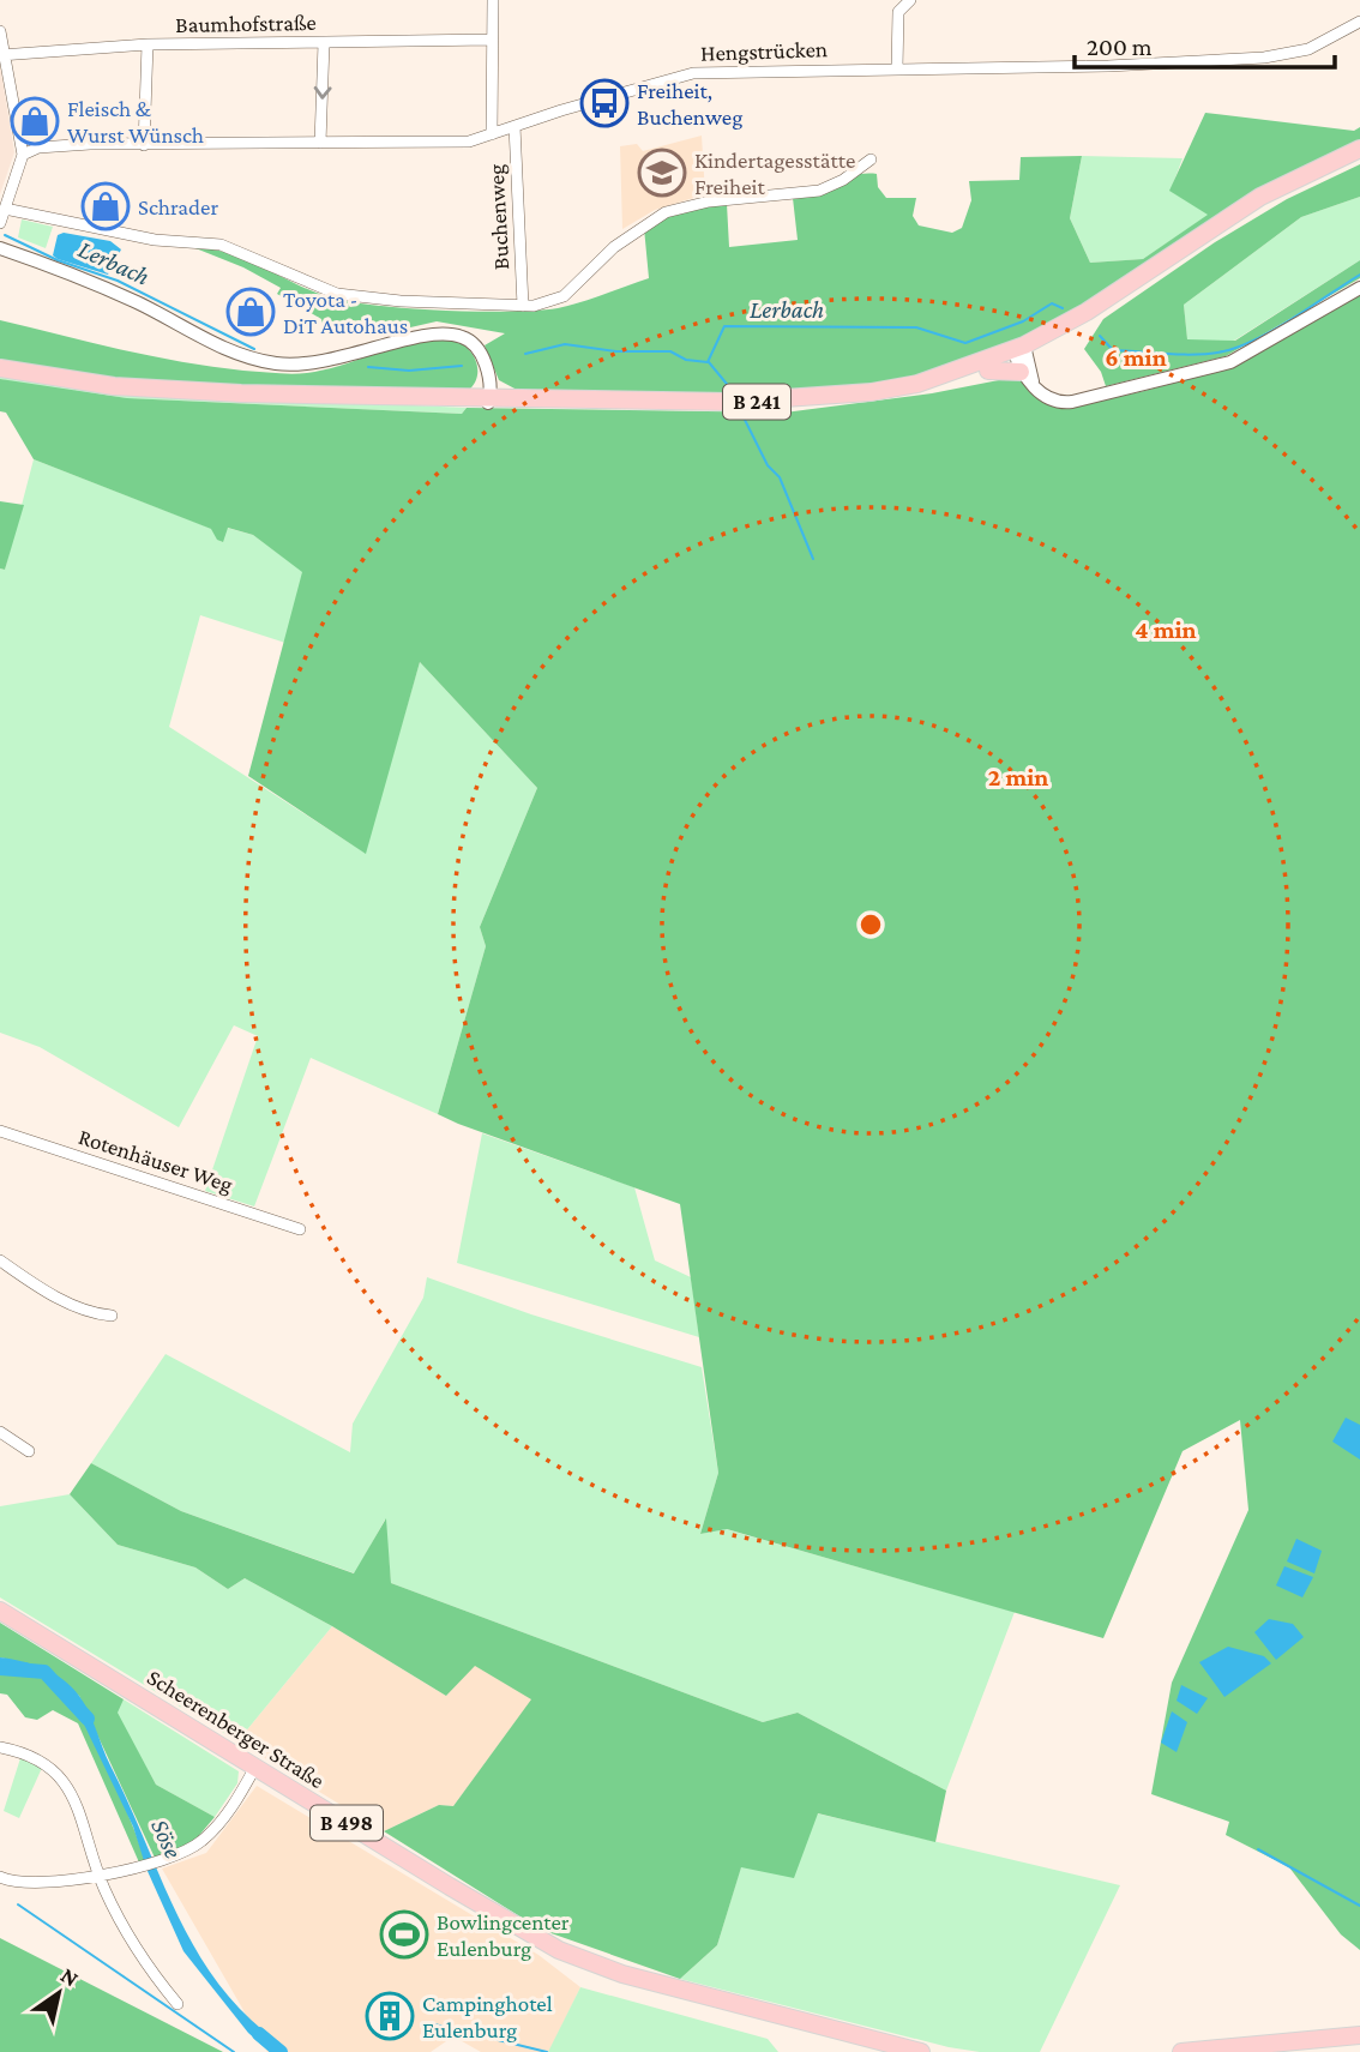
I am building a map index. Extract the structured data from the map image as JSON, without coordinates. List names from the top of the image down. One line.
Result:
{"streets":{"main road":["B 241","Scheerenberger Straße","B 498"],"street":["Baumhofstraße","Hengstrücken","Buchenweg","Rotenhäuser Weg"]},"crossings":[["Hengstrücken","Buchenweg"]],"water":["Lerbach","Söse"],"places":{"bus stop":["Freiheit, Buchenweg"],"shop":["Fleisch & Wurst Wünsch","Schrader","Toyota - DiT Autohaus"],"school or university":["Kindertagesstätte Freiheit"],"sports":["Bowlingcenter Eulenburg"],"building":["Campinghotel Eulenburg"]},"scale_bar":"200 m","north":"top right","rings":["6 min","4 min","2 min"]}
